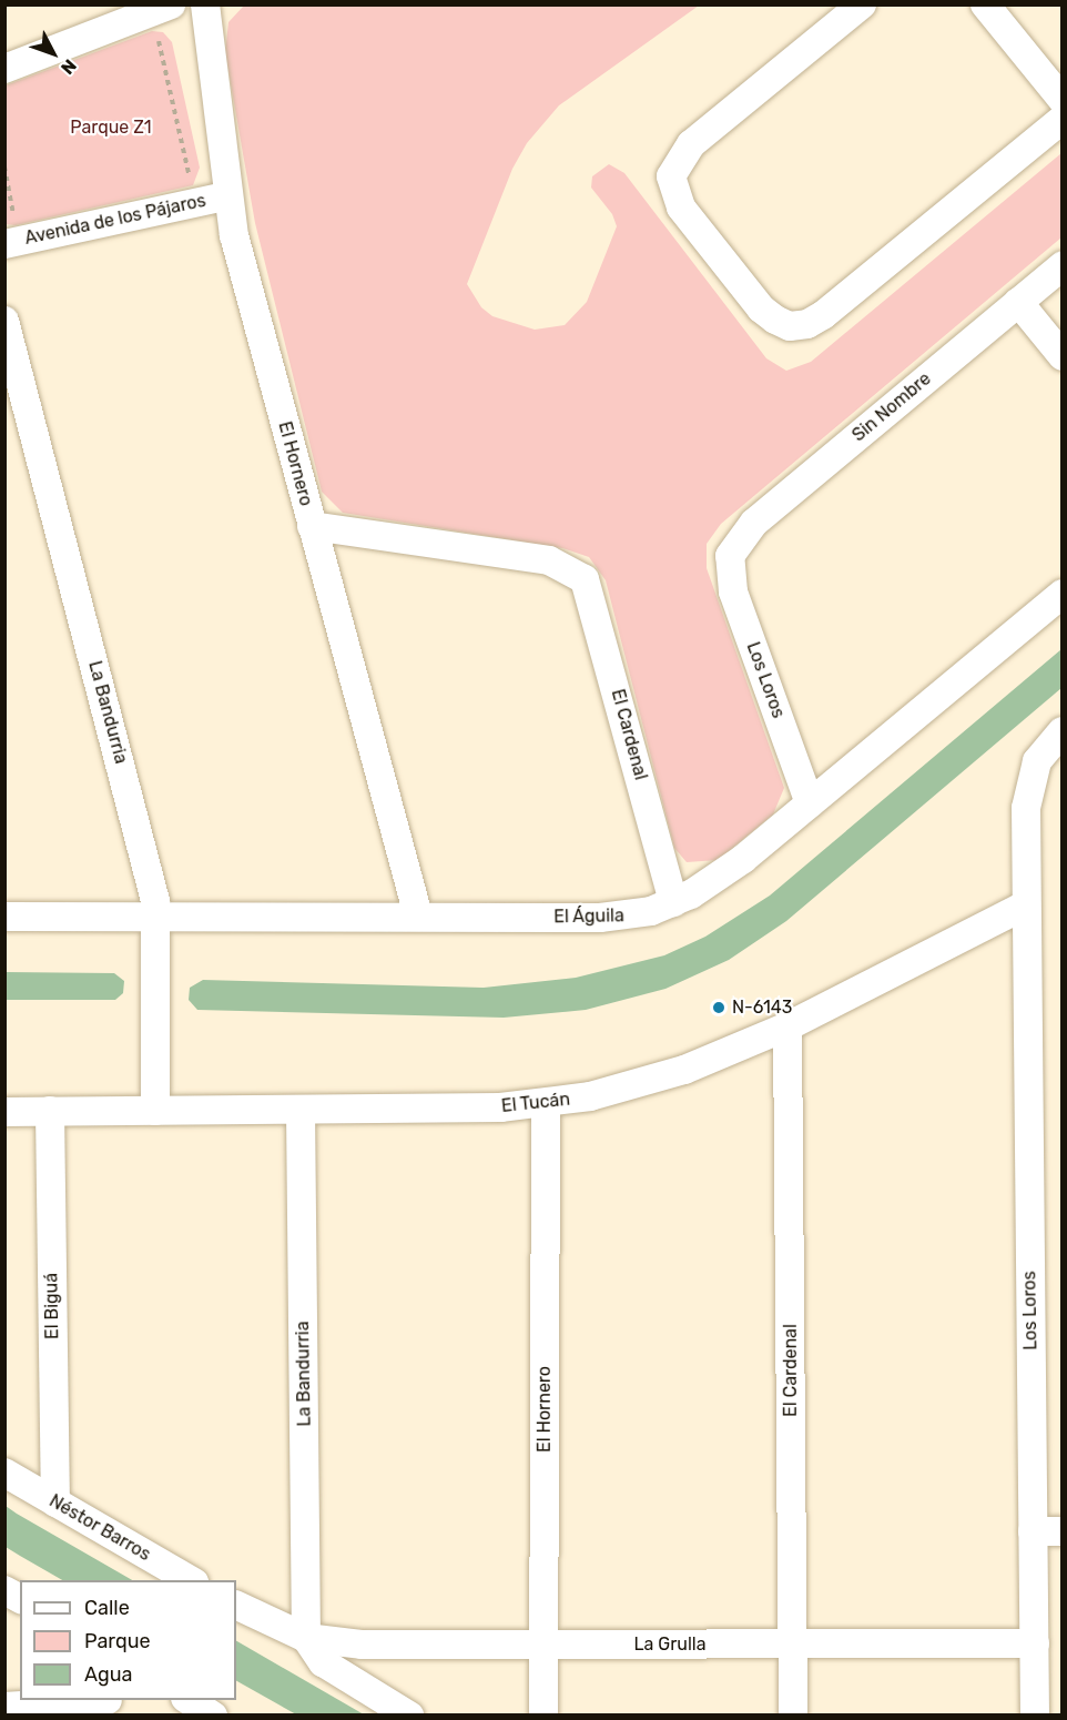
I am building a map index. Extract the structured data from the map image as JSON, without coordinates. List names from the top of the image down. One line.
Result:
{"streets":{"street":["Avenida de los Pájaros","Sin Nombre","El Hornero","Los Loros","La Bandurria","El Cardenal","El Águila","El Tucán","El Biguá","Néstor Barros","La Grulla"]},"crossings":[["Avenida de los Pájaros","El Hornero"],["Sin Nombre","Los Loros"],["El Hornero","El Cardenal"],["El Hornero","El Águila"],["El Hornero","El Tucán"],["El Hornero","La Grulla"],["Los Loros","El Águila"],["Los Loros","El Tucán"],["Los Loros","La Grulla"],["La Bandurria","El Águila"],["La Bandurria","El Tucán"],["La Bandurria","La Grulla"],["El Cardenal","El Águila"],["El Cardenal","El Tucán"],["El Cardenal","La Grulla"],["El Tucán","El Biguá"],["El Biguá","Néstor Barros"]],"parks":["Parque Z1"],"places":["N-6143"],"legend":["Calle","Parque","Agua"],"north":"bottom right"}
